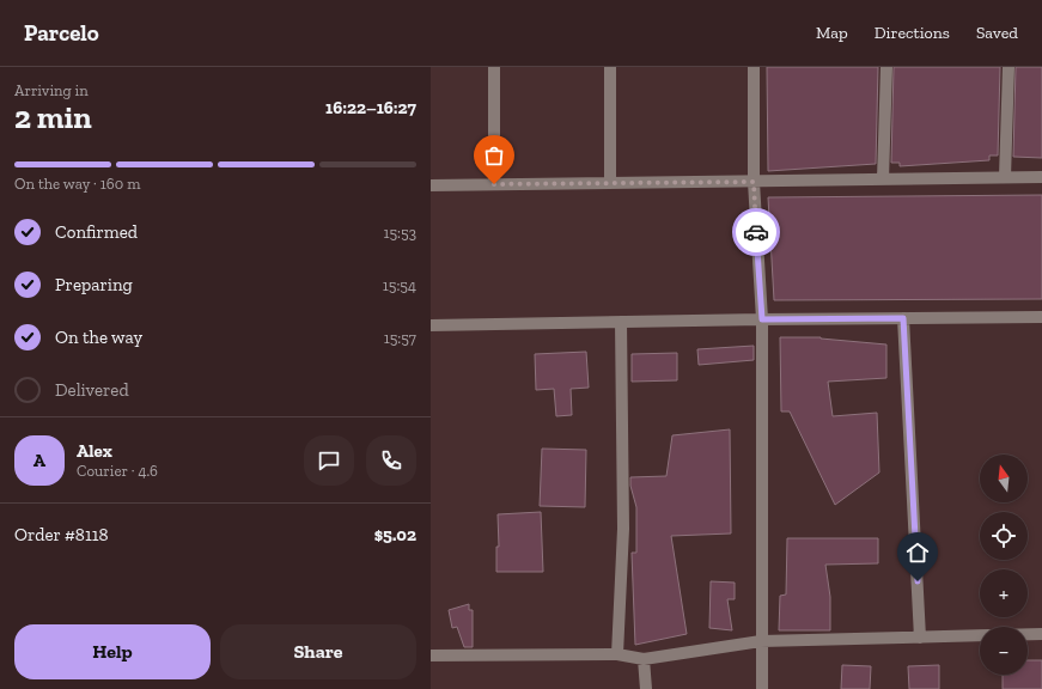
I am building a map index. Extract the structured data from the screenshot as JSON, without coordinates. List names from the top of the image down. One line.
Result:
{"north":"top","page":{"header":"Parcelo","nav":["Map","Directions","Saved"],"heading":["2 min","Arriving in","16:22–16:27"],"panel":["Alex","Courier · 4.6","Order #8118","$5.02"],"bar":"On the way · 160 m","list":[["Confirmed","15:53"],["Preparing","15:54"],["On the way","15:57"],"Delivered"],"round":"A","map_buttons":["+","−"],"buttons":["Help","Share"]}}
